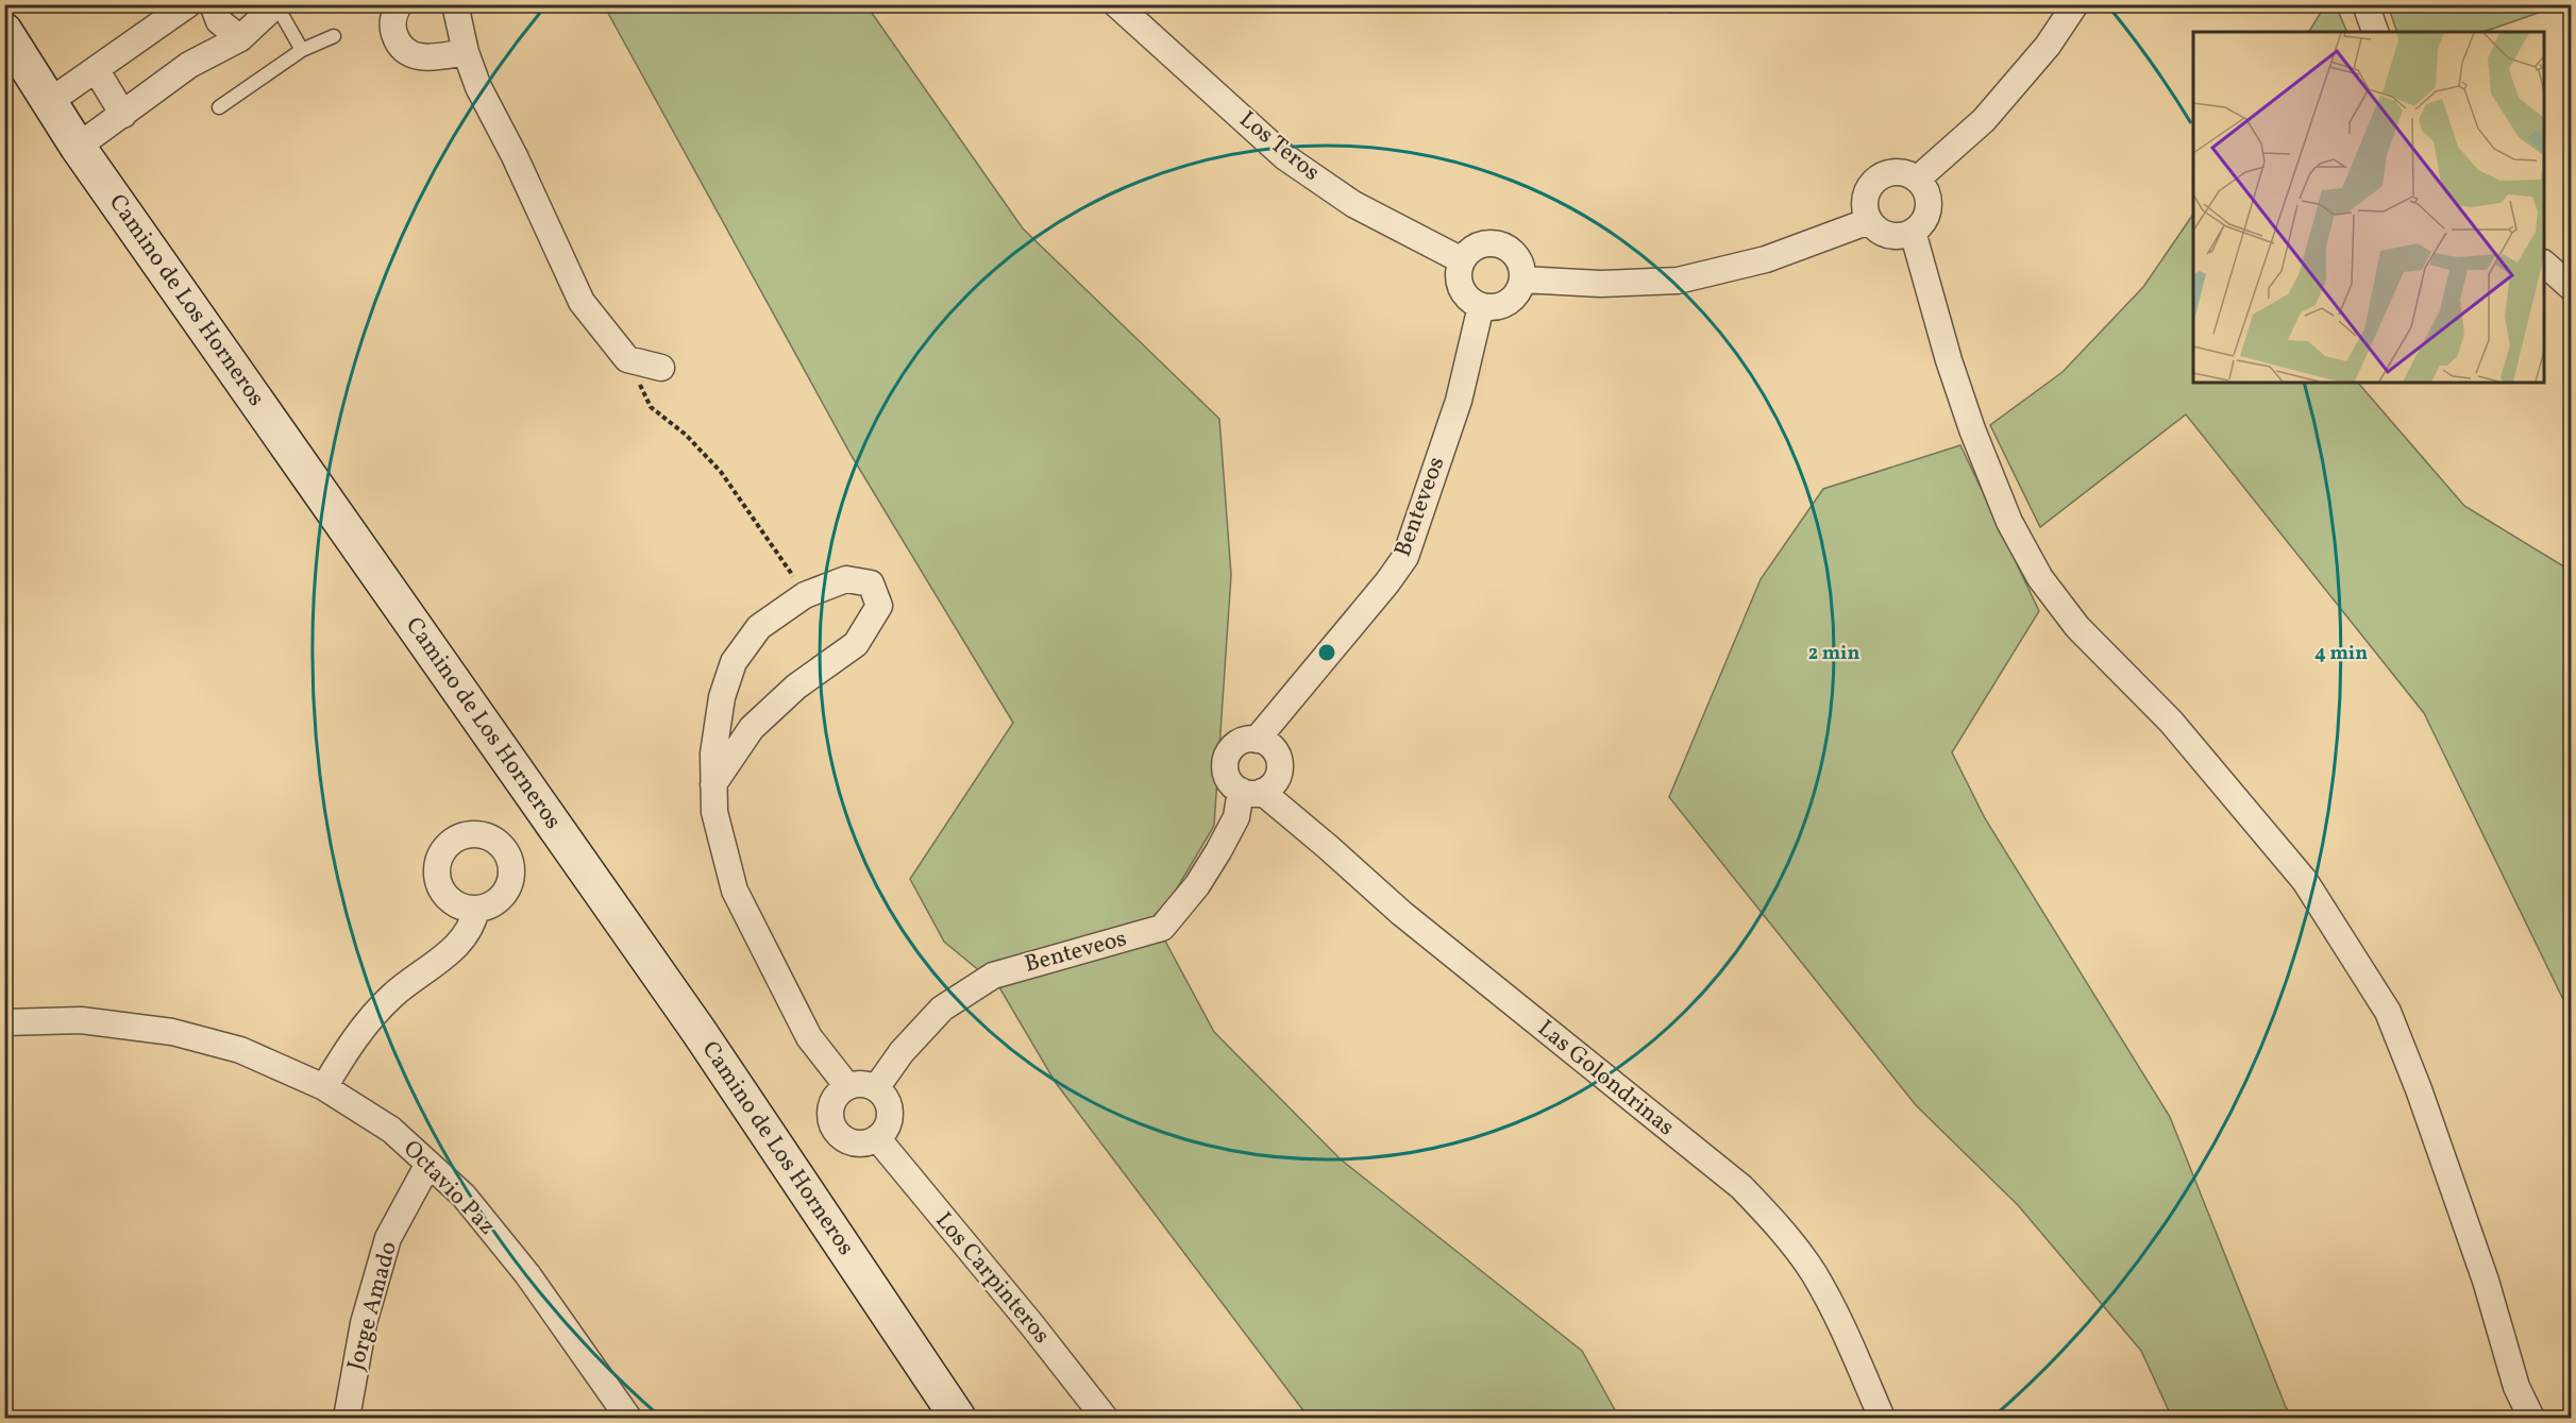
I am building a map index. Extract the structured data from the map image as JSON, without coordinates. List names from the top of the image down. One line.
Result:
{"streets":{"street":["Los Teros","Camino de Los Horneros","Benteveos","Las Golondrinas","Octavio Paz","Los Carpinteros","Jorge Amado"]},"crossings":[["Los Teros","Benteveos"],["Benteveos","Las Golondrinas"],["Benteveos","Los Carpinteros"],["Octavio Paz","Jorge Amado"]],"rings":["2 min","4 min"]}
